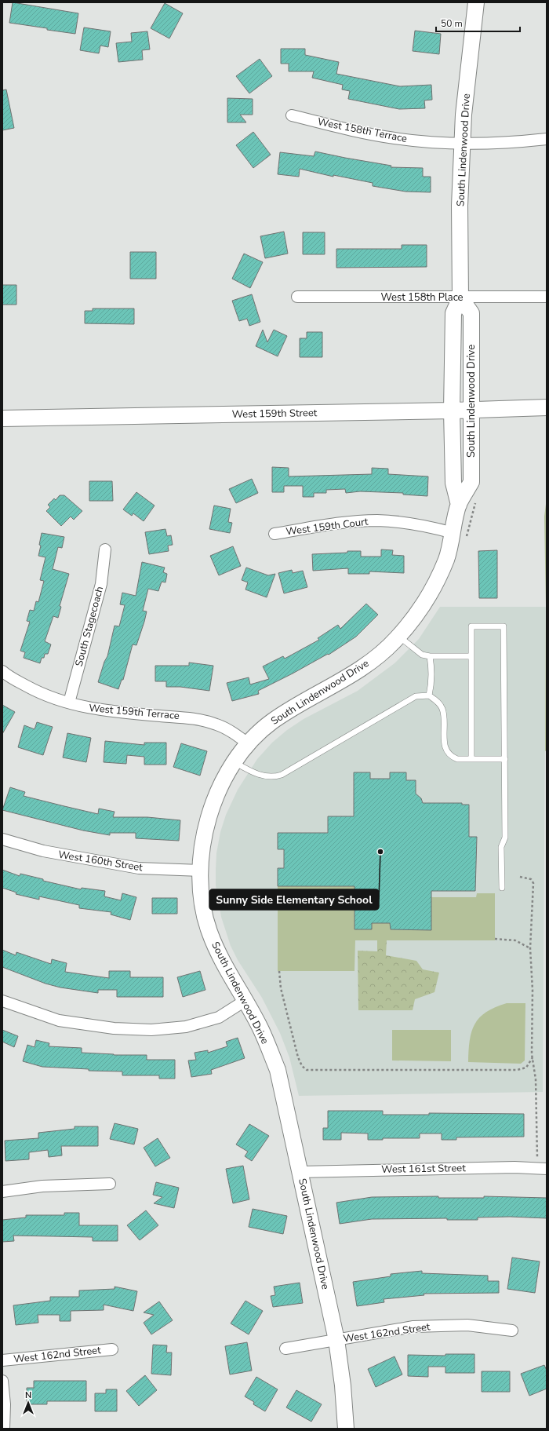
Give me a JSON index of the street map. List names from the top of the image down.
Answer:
{
  "streets": {
    "street": [
      "West 158th Terrace",
      "South Lindenwood Drive",
      "West 158th Place",
      "West 159th Street",
      "West 159th Court",
      "South Stagecoach",
      "West 159th Terrace",
      "West 160th Street",
      "West 161st Street",
      "West 162nd Street"
    ]
  },
  "crossings": [
    ["West 158th Terrace", "South Lindenwood Drive"],
    ["South Lindenwood Drive", "West 158th Place"],
    ["South Lindenwood Drive", "West 159th Street"],
    ["South Lindenwood Drive", "West 159th Court"],
    ["South Lindenwood Drive", "West 159th Terrace"],
    ["South Lindenwood Drive", "West 160th Street"],
    ["South Lindenwood Drive", "West 161st Street"],
    ["South Lindenwood Drive", "West 162nd Street"],
    ["South Stagecoach", "West 159th Terrace"]
  ],
  "places": ["Sunny Side Elementary School"],
  "scale_bar": "50 m",
  "north": "top"
}
